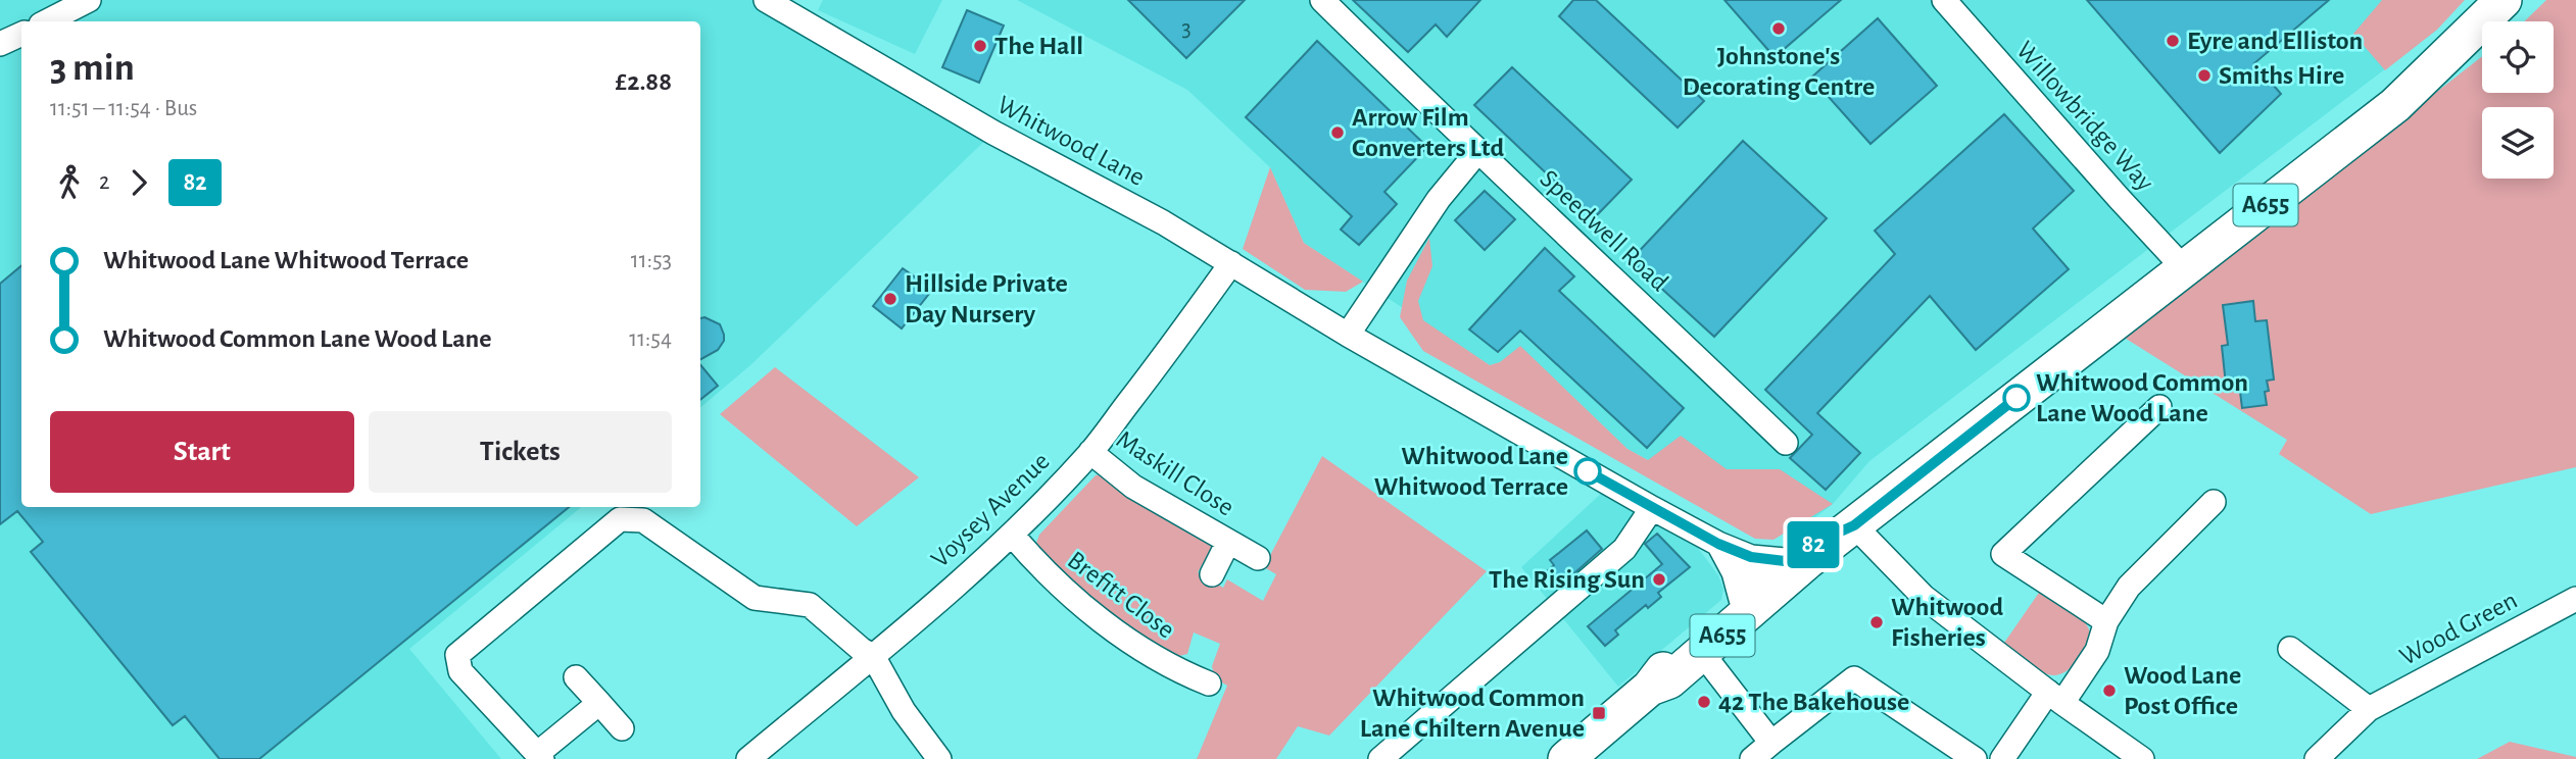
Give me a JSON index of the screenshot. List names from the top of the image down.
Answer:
{
  "streets": {
    "main road": ["A655"],
    "street": [
      "Willowbridge Way",
      "Whitwood Lane",
      "Speedwell Road",
      "Maskill Close",
      "Voysey Avenue",
      "Brefitt Close",
      "Wood Green"
    ]
  },
  "crossings": [
    ["Willowbridge Way", "A655"],
    ["Whitwood Lane", "A655"],
    ["Whitwood Lane", "Voysey Avenue"],
    ["Maskill Close", "Voysey Avenue"],
    ["Voysey Avenue", "Brefitt Close"]
  ],
  "places": {
    "other": [
      "Johnstone's Decorating Centre",
      "Eyre and Elliston",
      "The Hall",
      "Smiths Hire",
      "Arrow Film Converters Ltd",
      "Hillside Private Day Nursery",
      "Whitwood Common Lane Wood Lane",
      "Whitwood Lane Whitwood Terrace",
      "The Rising Sun",
      "Whitwood Fisheries",
      "Wood Lane Post Office",
      "42 The Bakehouse"
    ],
    "transit": ["Whitwood Common Lane Chiltern Avenue"]
  },
  "lines": ["bus line 82"],
  "house_numbers": ["3"],
  "page": {
    "on_map": "82",
    "heading": ["3 min", "11:51 – 11:54 · Bus", "£2.88"],
    "legs": ["2", "82"],
    "list": [
      {
        "name": "Whitwood Lane Whitwood Terrace",
        "value": "11:53"
      },
      {
        "name": "Whitwood Common Lane Wood Lane",
        "value": "11:54"
      }
    ],
    "buttons": ["Start", "Tickets"]
  }
}
